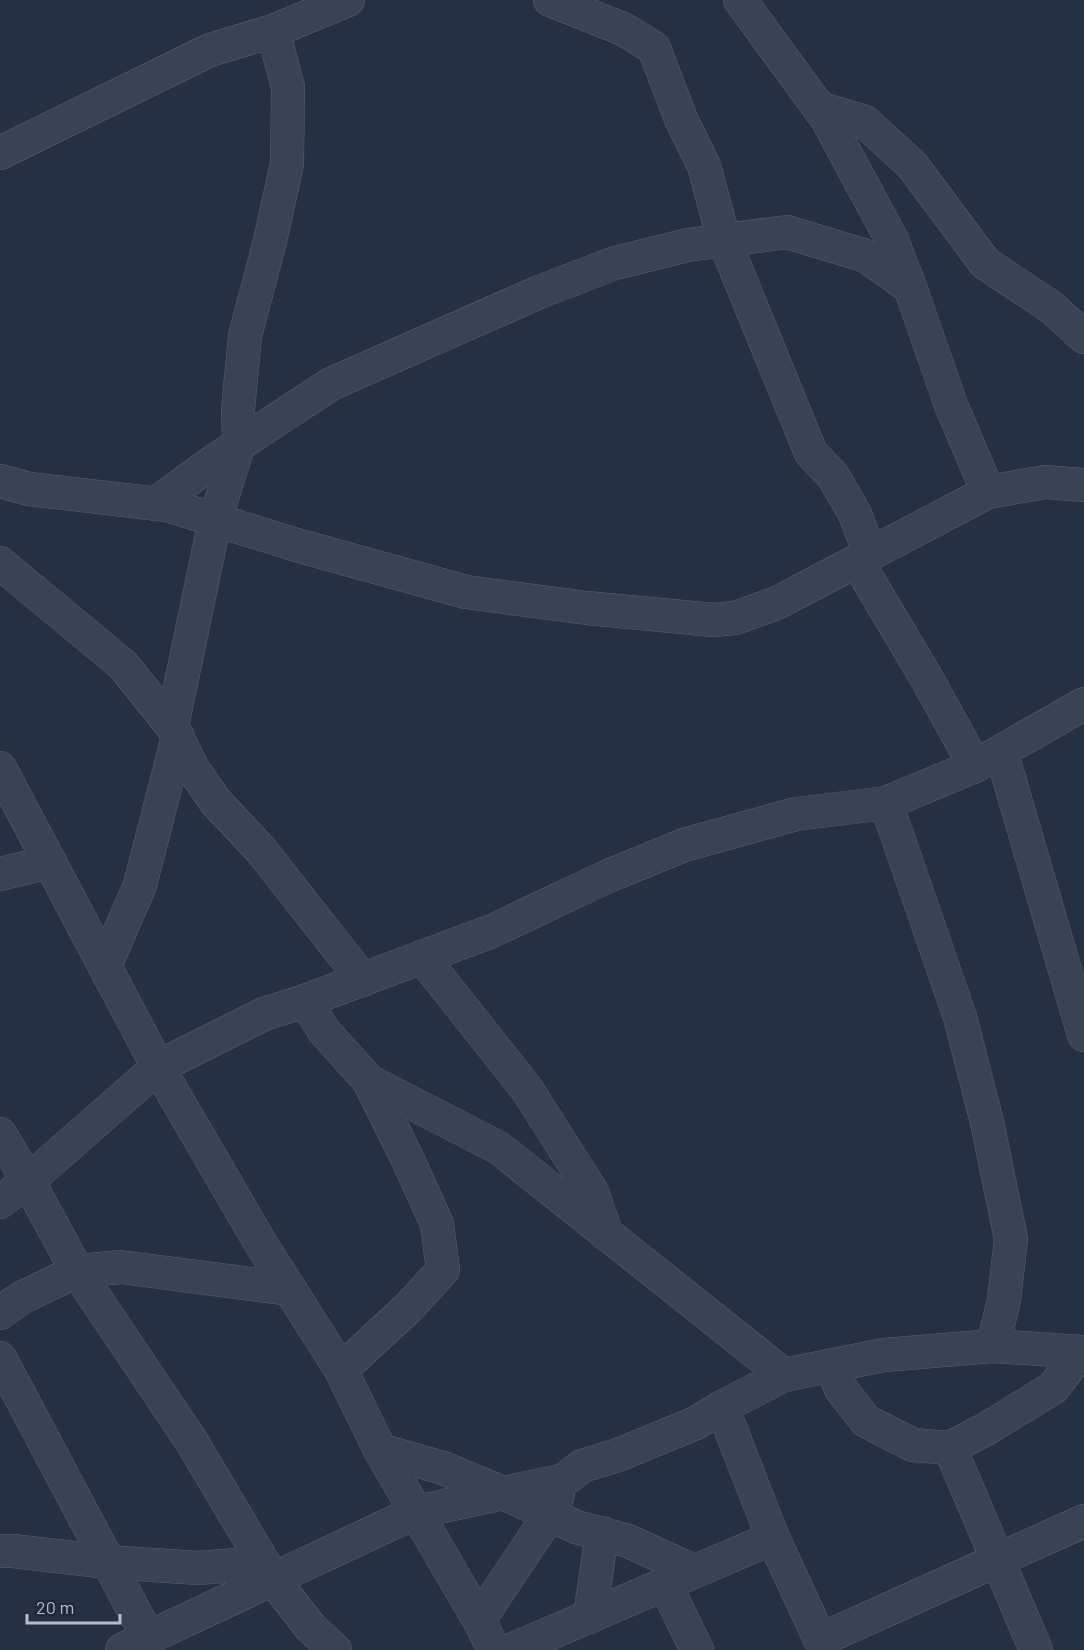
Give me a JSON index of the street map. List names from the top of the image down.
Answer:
{
  "scale_bar": "20 m"
}
